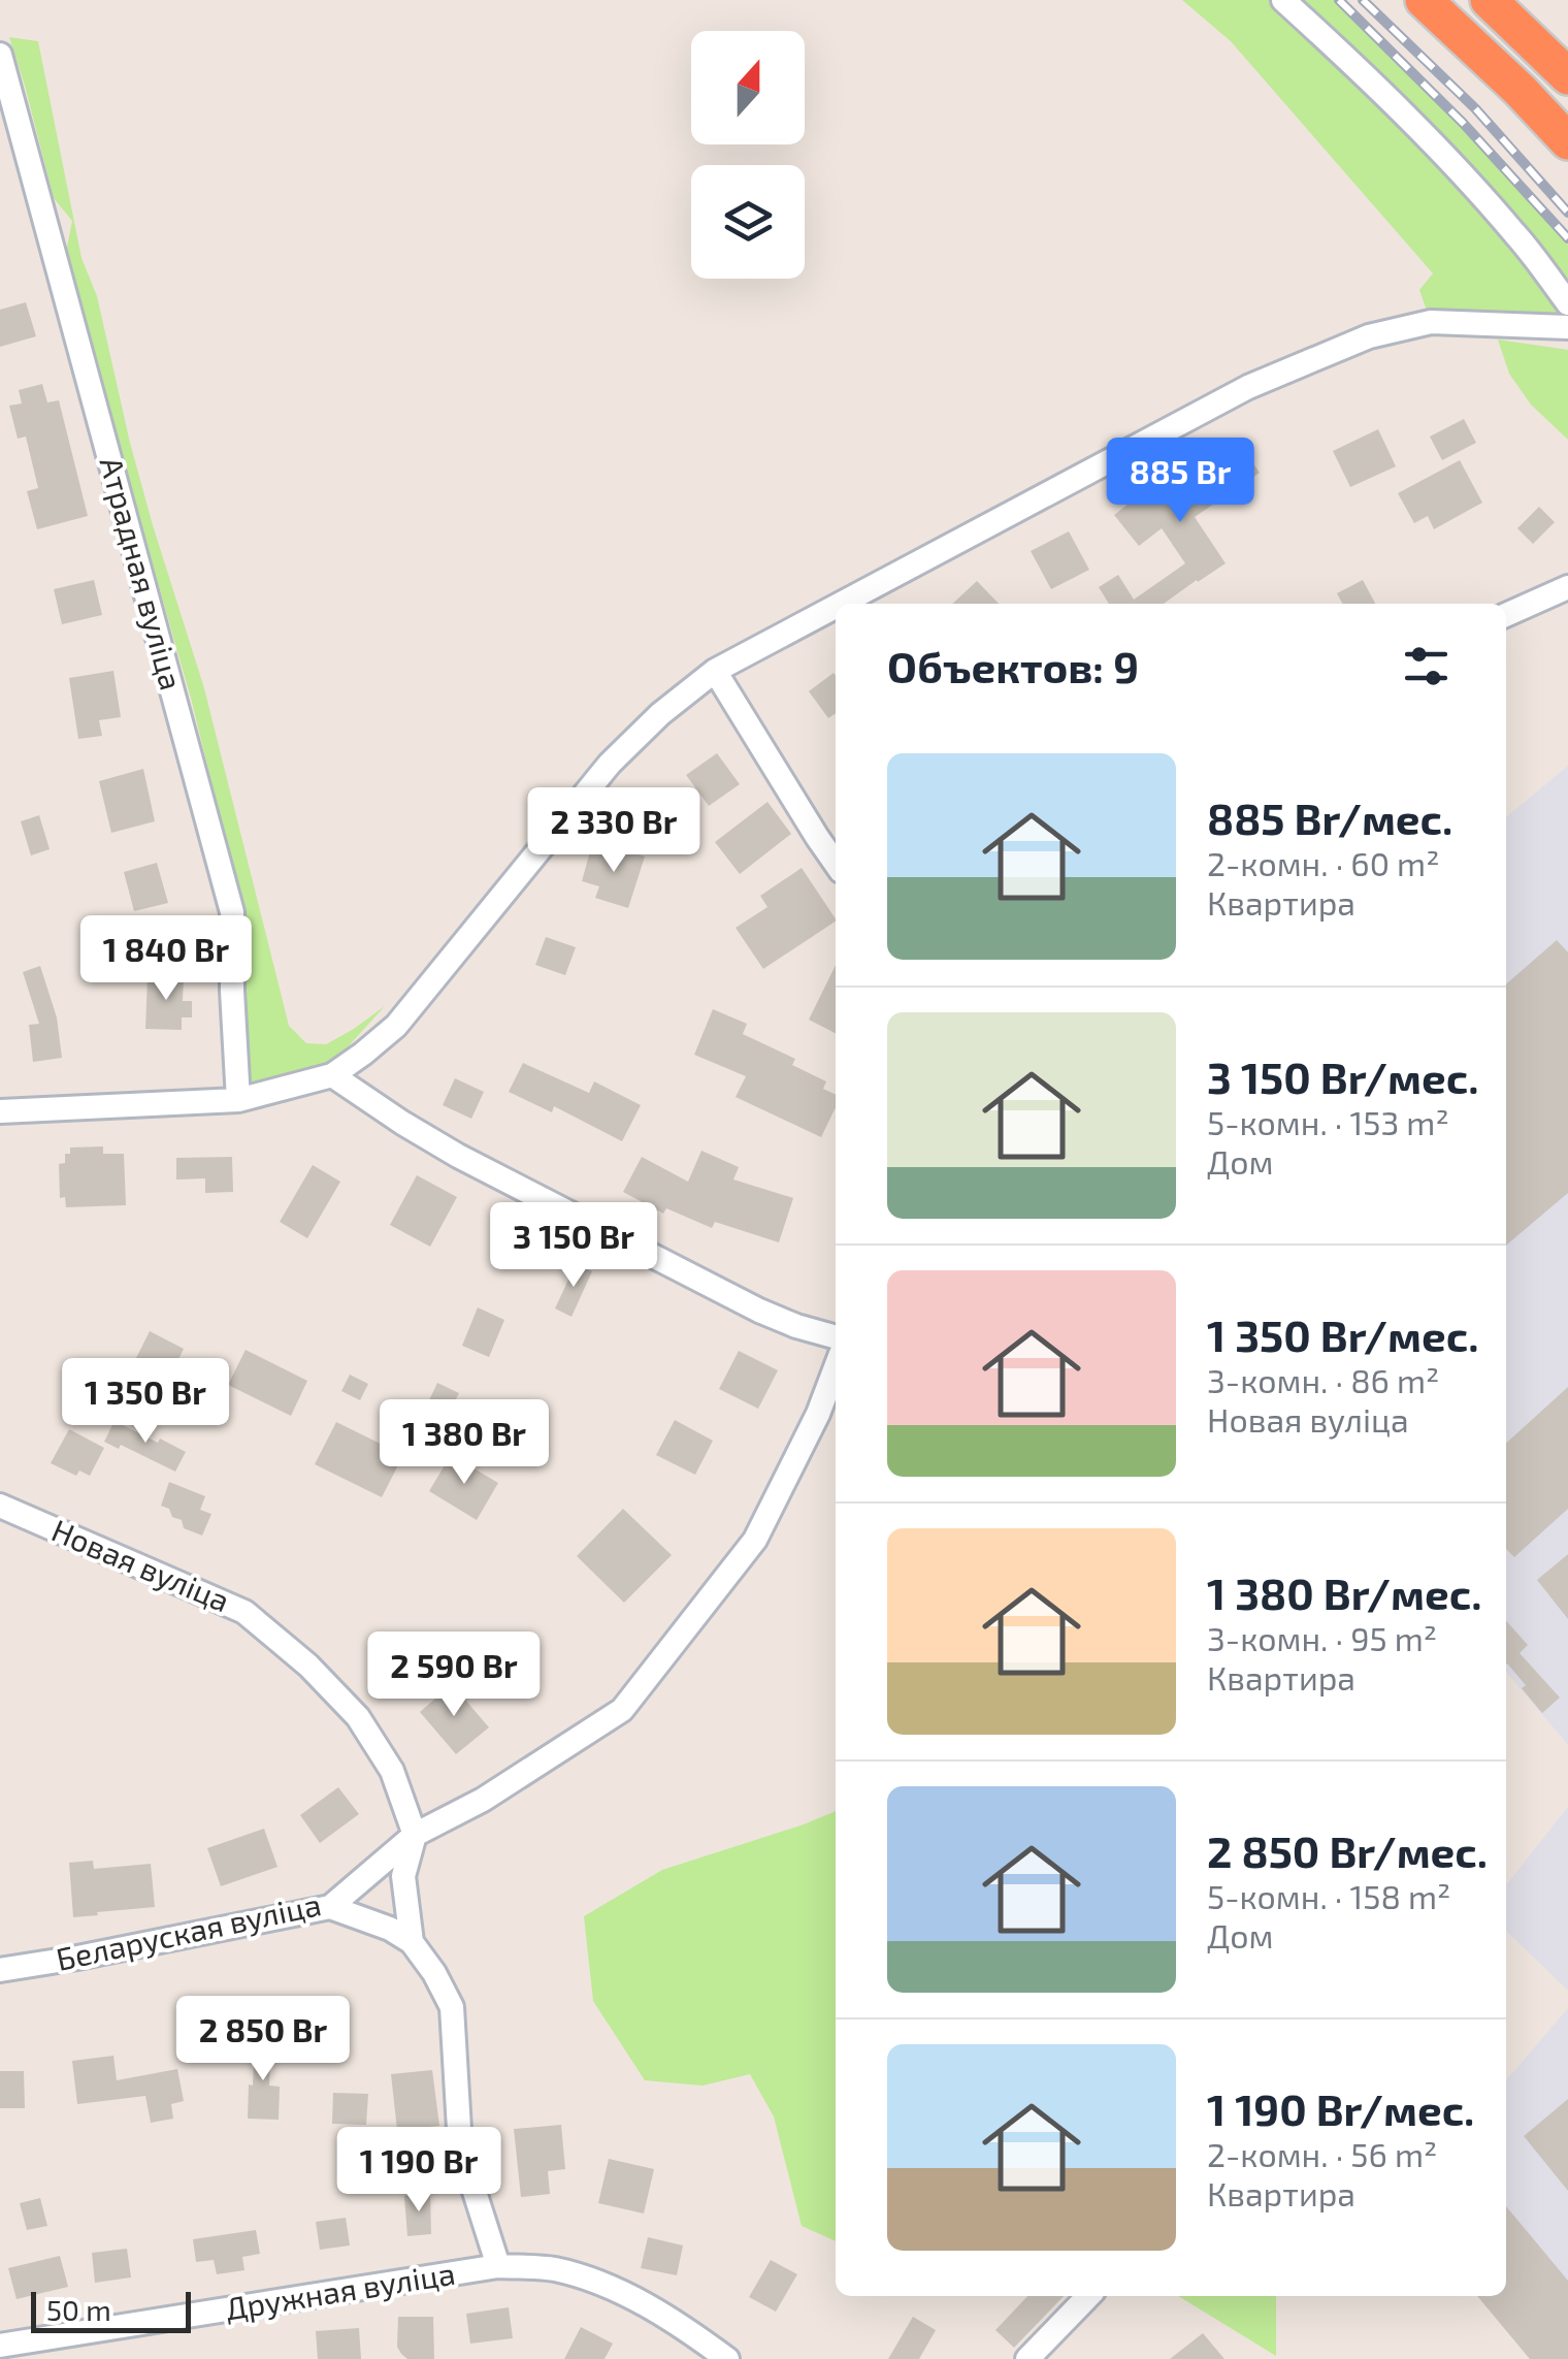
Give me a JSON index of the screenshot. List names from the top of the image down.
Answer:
{
  "streets": {
    "street": [
      "Атрадная вуліца",
      "Новая вуліца",
      "Беларуская вуліца",
      "Дружная вуліца"
    ]
  },
  "crossings": [
    ["Новая вуліца", "Беларуская вуліца"]
  ],
  "scale_bar": "50 m",
  "north": "top",
  "page": {
    "price": [
      "885 Br",
      "2 330 Br",
      "1 840 Br",
      "3 150 Br",
      "1 350 Br",
      "1 380 Br",
      "2 590 Br",
      "2 850 Br",
      "1 190 Br"
    ],
    "heading": "Объектов: 9",
    "list": [
      {
        "name": "885 Br/мес.",
        "note": "2-комн. · 60 m² · Квартира"
      },
      {
        "name": "3 150 Br/мес.",
        "note": "5-комн. · 153 m² · Дом"
      },
      {
        "name": "1 350 Br/мес.",
        "note": "3-комн. · 86 m² · Новая вуліца"
      },
      {
        "name": "1 380 Br/мес.",
        "note": "3-комн. · 95 m² · Квартира"
      },
      {
        "name": "2 850 Br/мес.",
        "note": "5-комн. · 158 m² · Дом"
      },
      {
        "name": "1 190 Br/мес.",
        "note": "2-комн. · 56 m² · Квартира"
      }
    ],
    "scale": "50 m"
  }
}
